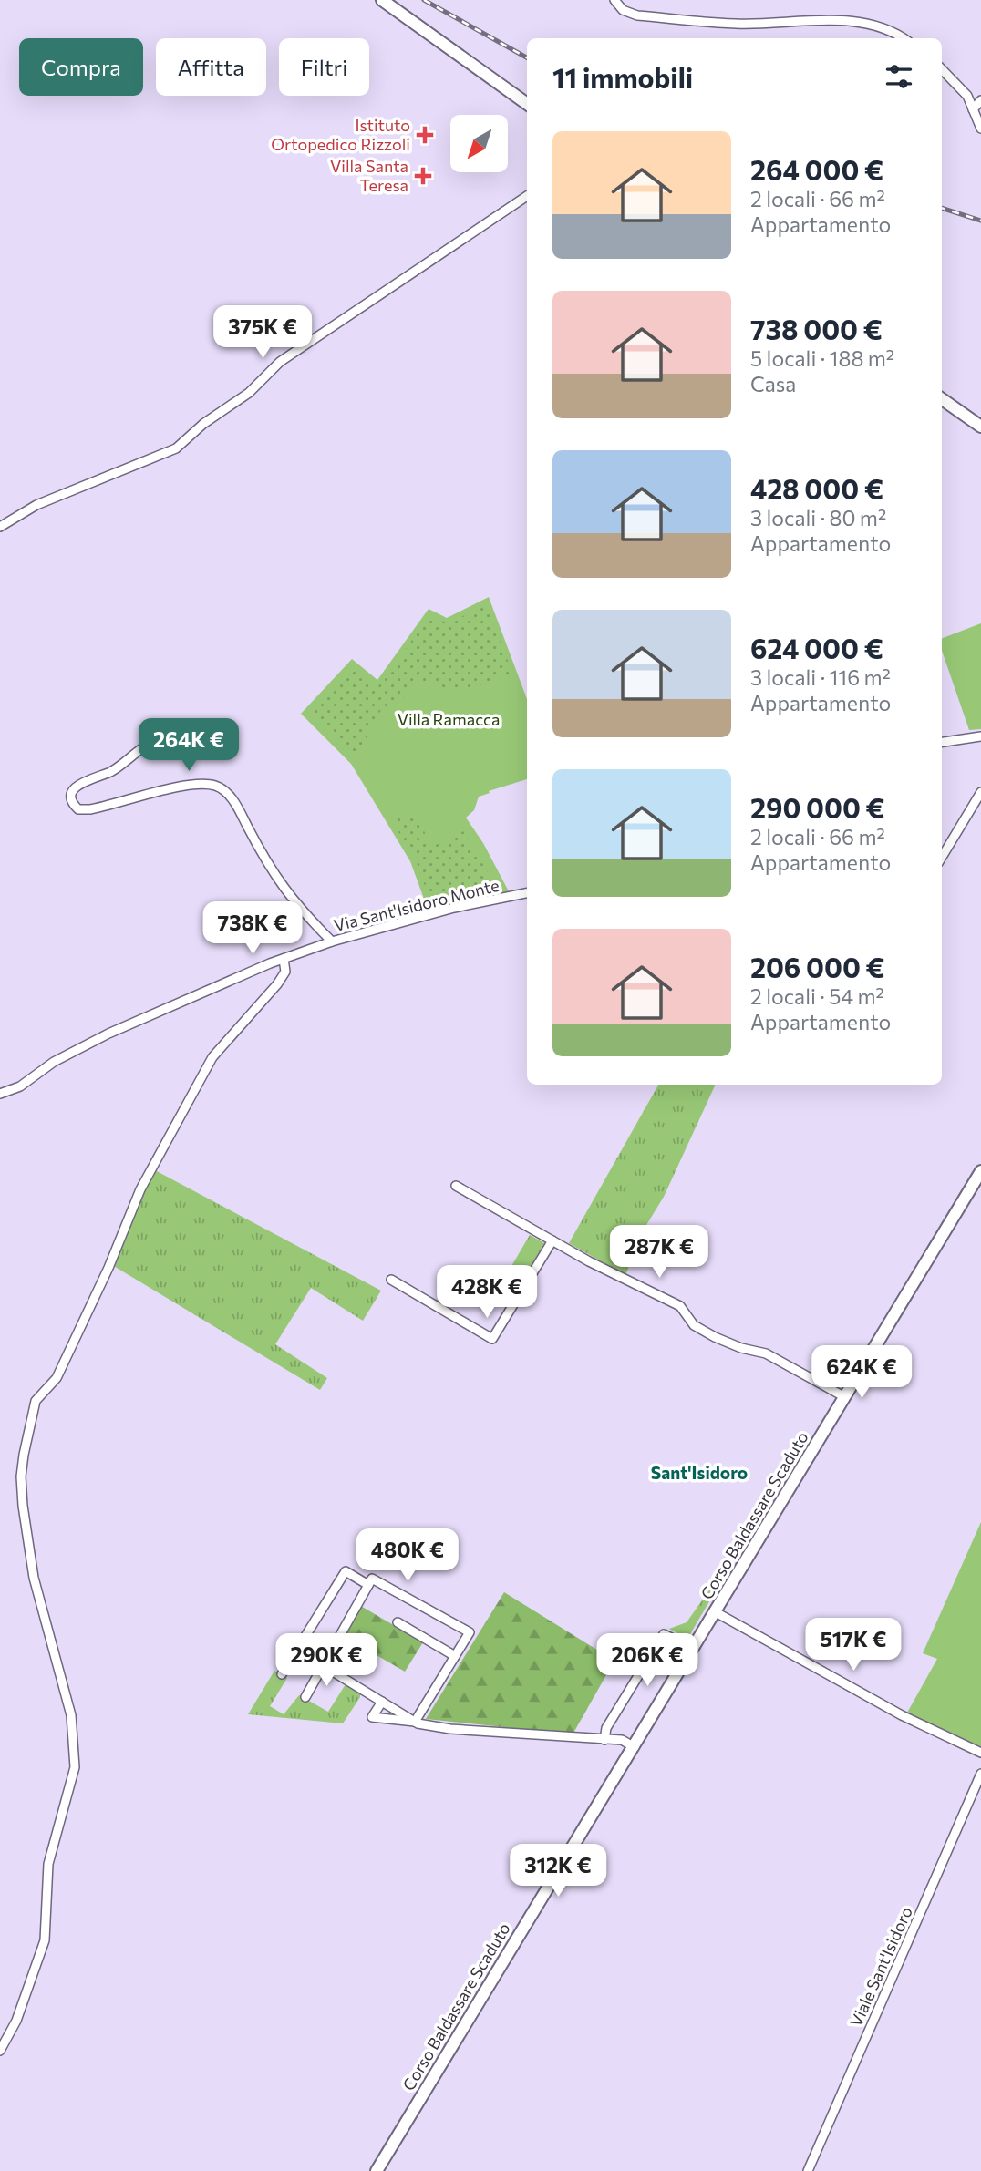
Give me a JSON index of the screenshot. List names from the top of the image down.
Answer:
{
  "streets": {
    "street": ["Via Sant'Isidoro Monte", "Corso Baldassare Scaduto", "Viale Sant'Isidoro"]
  },
  "districts": ["Sant'Isidoro"],
  "parks": ["Villa Ramacca"],
  "places": {
    "health": ["Istituto Ortopedico Rizzoli", "Villa Santa Teresa"]
  },
  "north": "bottom left",
  "page": {
    "chip": ["Compra", "Affitta", "Filtri"],
    "heading": "11 immobili",
    "list": [
      {
        "name": "264 000 €",
        "note": "2 locali · 66 m² · Appartamento"
      },
      {
        "name": "738 000 €",
        "note": "5 locali · 188 m² · Casa"
      },
      {
        "name": "428 000 €",
        "note": "3 locali · 80 m² · Appartamento"
      },
      {
        "name": "624 000 €",
        "note": "3 locali · 116 m² · Appartamento"
      },
      {
        "name": "290 000 €",
        "note": "2 locali · 66 m² · Appartamento"
      },
      {
        "name": "206 000 €",
        "note": "2 locali · 54 m² · Appartamento"
      }
    ],
    "price": [
      "375K €",
      "264K €",
      "738K €",
      "287K €",
      "428K €",
      "624K €",
      "480K €",
      "517K €",
      "290K €",
      "206K €",
      "312K €"
    ]
  }
}
